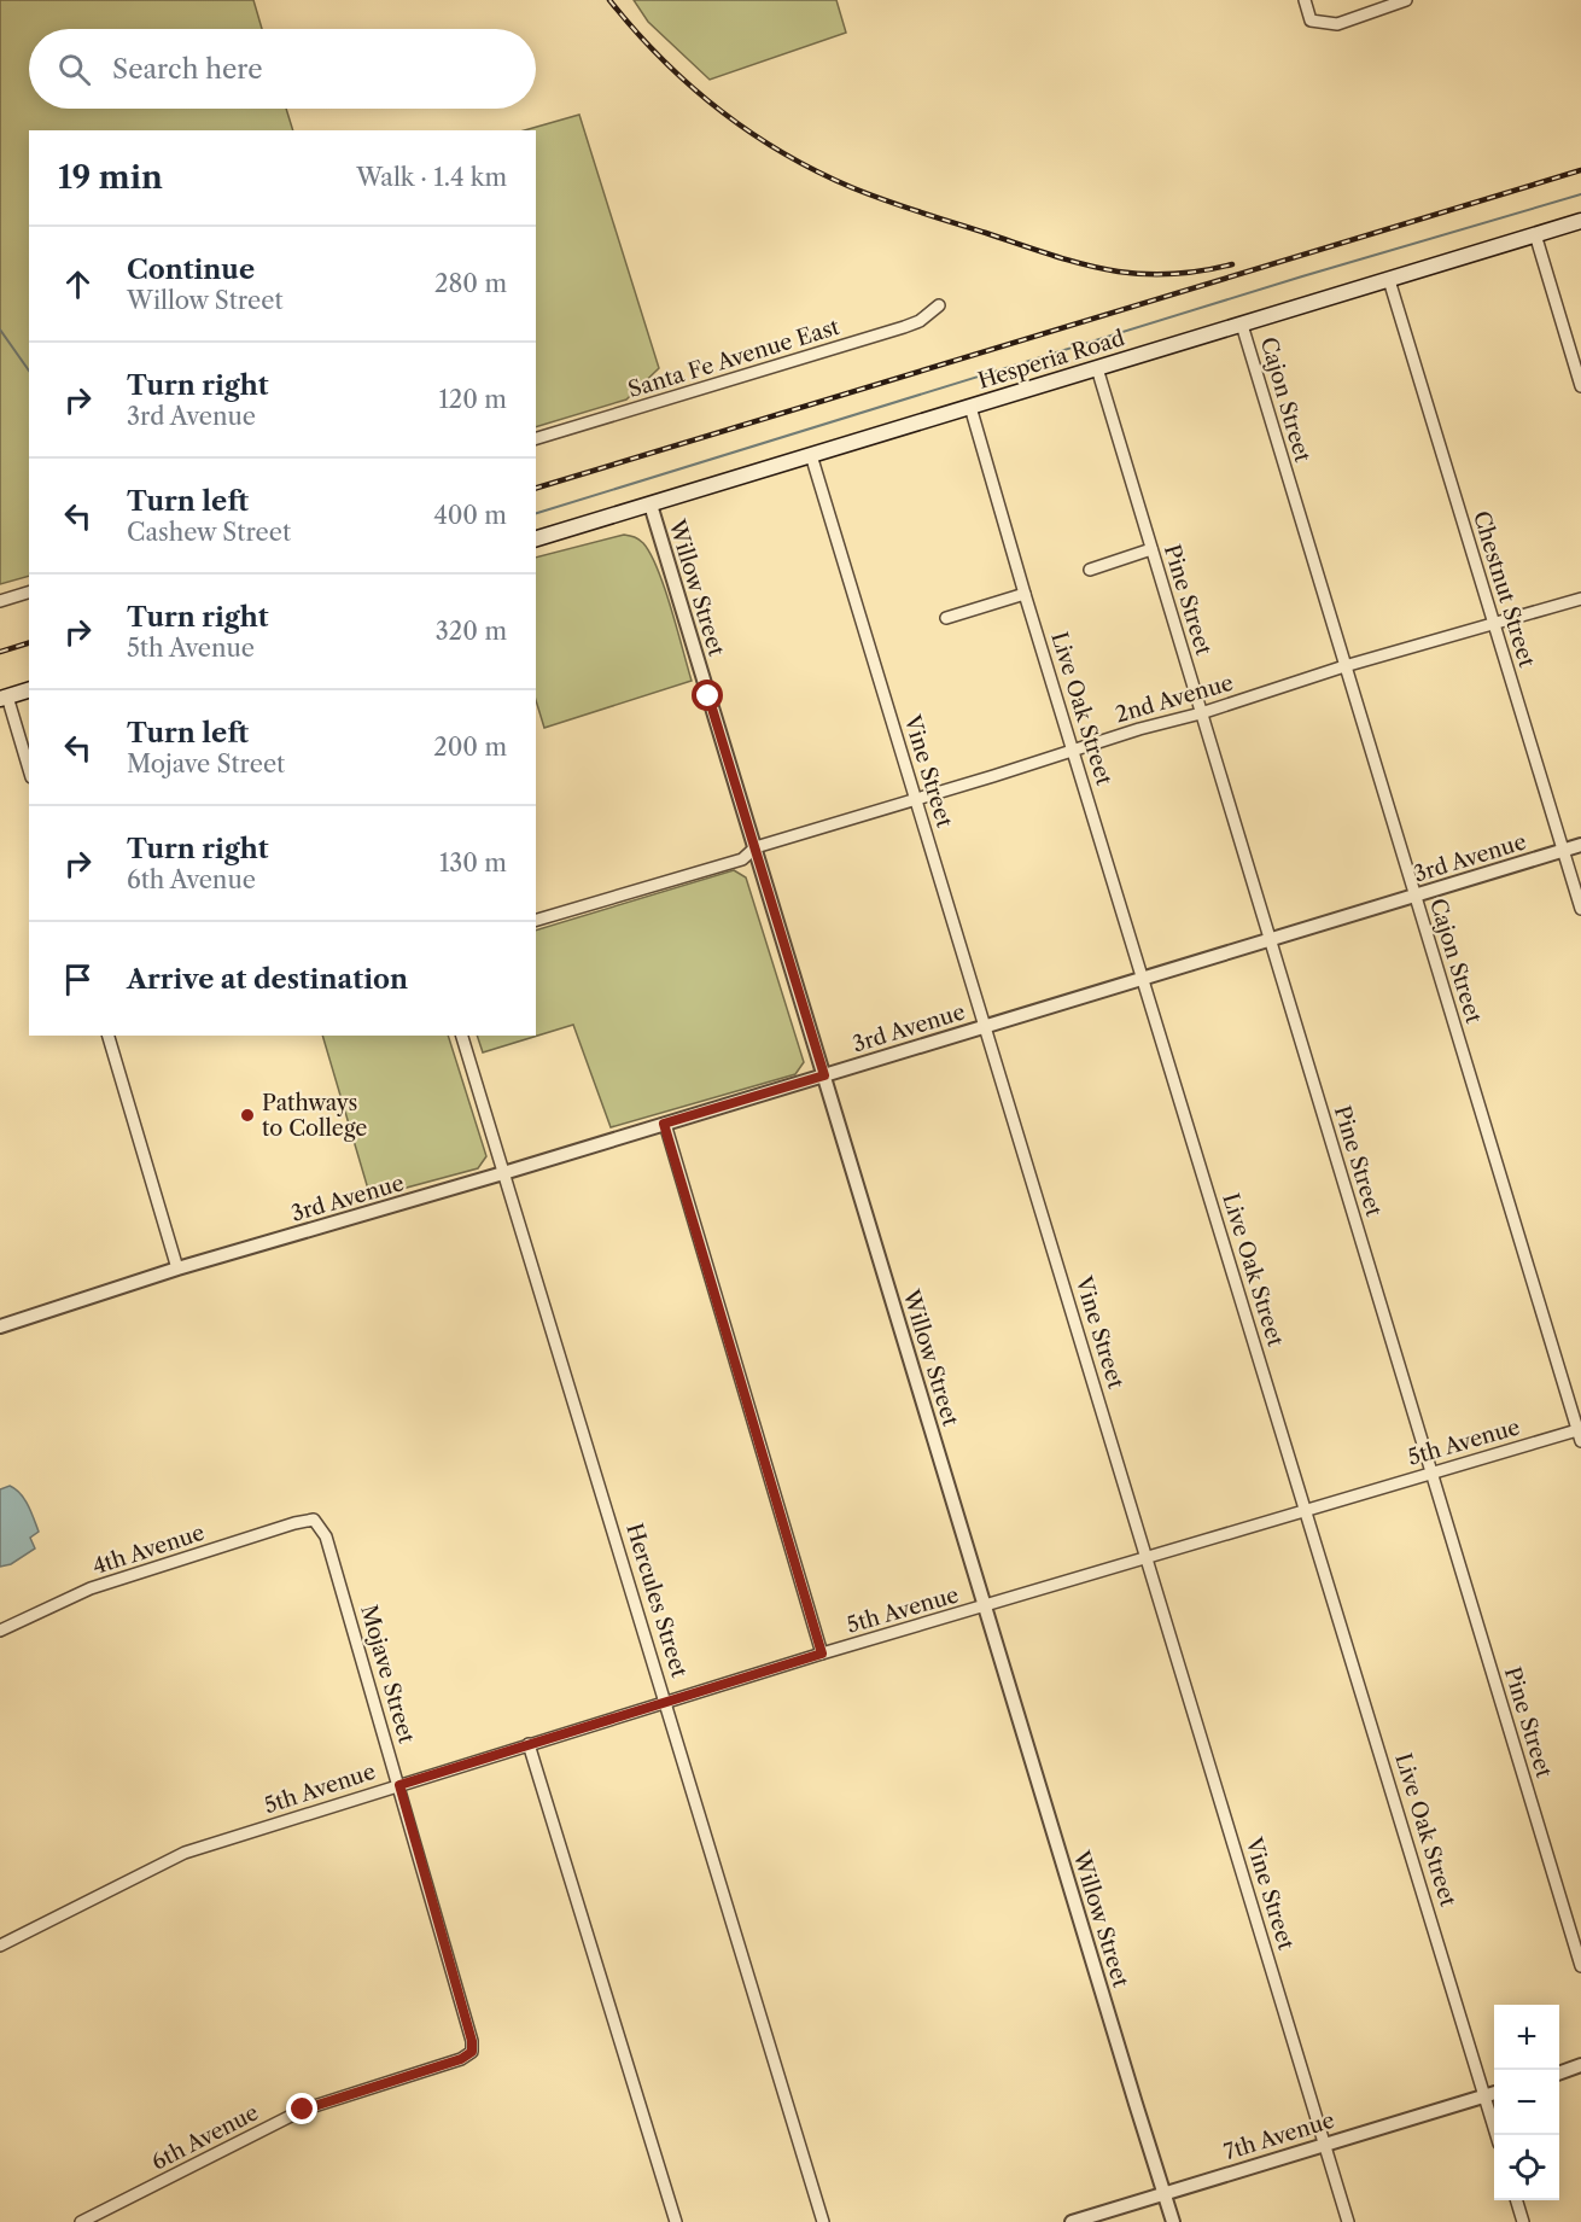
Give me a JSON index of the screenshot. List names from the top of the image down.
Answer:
{
  "streets": {
    "main road": ["Hesperia Road"],
    "street": [
      "Santa Fe Avenue East",
      "Cajon Street",
      "Willow Street",
      "Chestnut Street",
      "Pine Street",
      "2nd Avenue",
      "Live Oak Street",
      "Vine Street",
      "3rd Avenue",
      "5th Avenue",
      "4th Avenue",
      "Hercules Street",
      "Mojave Street",
      "7th Avenue",
      "6th Avenue"
    ]
  },
  "crossings": [
    ["Hesperia Road", "Cajon Street"],
    ["Hesperia Road", "Willow Street"],
    ["Hesperia Road", "Chestnut Street"],
    ["Hesperia Road", "Pine Street"],
    ["Hesperia Road", "Live Oak Street"],
    ["Hesperia Road", "Vine Street"],
    ["Cajon Street", "2nd Avenue"],
    ["Cajon Street", "3rd Avenue"],
    ["Cajon Street", "5th Avenue"],
    ["Willow Street", "2nd Avenue"],
    ["Willow Street", "3rd Avenue"],
    ["Willow Street", "5th Avenue"],
    ["Willow Street", "7th Avenue"],
    ["Chestnut Street", "2nd Avenue"],
    ["Chestnut Street", "3rd Avenue"],
    ["Pine Street", "2nd Avenue"],
    ["Pine Street", "3rd Avenue"],
    ["Pine Street", "5th Avenue"],
    ["2nd Avenue", "Live Oak Street"],
    ["2nd Avenue", "Vine Street"],
    ["Live Oak Street", "3rd Avenue"],
    ["Live Oak Street", "5th Avenue"],
    ["Live Oak Street", "7th Avenue"],
    ["Vine Street", "3rd Avenue"],
    ["Vine Street", "5th Avenue"],
    ["Vine Street", "7th Avenue"],
    ["3rd Avenue", "Hercules Street"],
    ["5th Avenue", "Hercules Street"],
    ["5th Avenue", "Mojave Street"],
    ["4th Avenue", "Mojave Street"],
    ["Mojave Street", "6th Avenue"]
  ],
  "places": ["Pathways to College"],
  "page": {
    "search": "Search here",
    "heading": ["19 min", "Walk · 1.4 km"],
    "list": [
      ["Continue", "Willow Street", "280 m"],
      ["Turn right", "3rd Avenue", "120 m"],
      ["Turn left", "Cashew Street", "400 m"],
      ["Turn right", "5th Avenue", "320 m"],
      ["Turn left", "Mojave Street", "200 m"],
      ["Turn right", "6th Avenue", "130 m"],
      "Arrive at destination"
    ],
    "map_buttons": ["+", "−"]
  }
}
